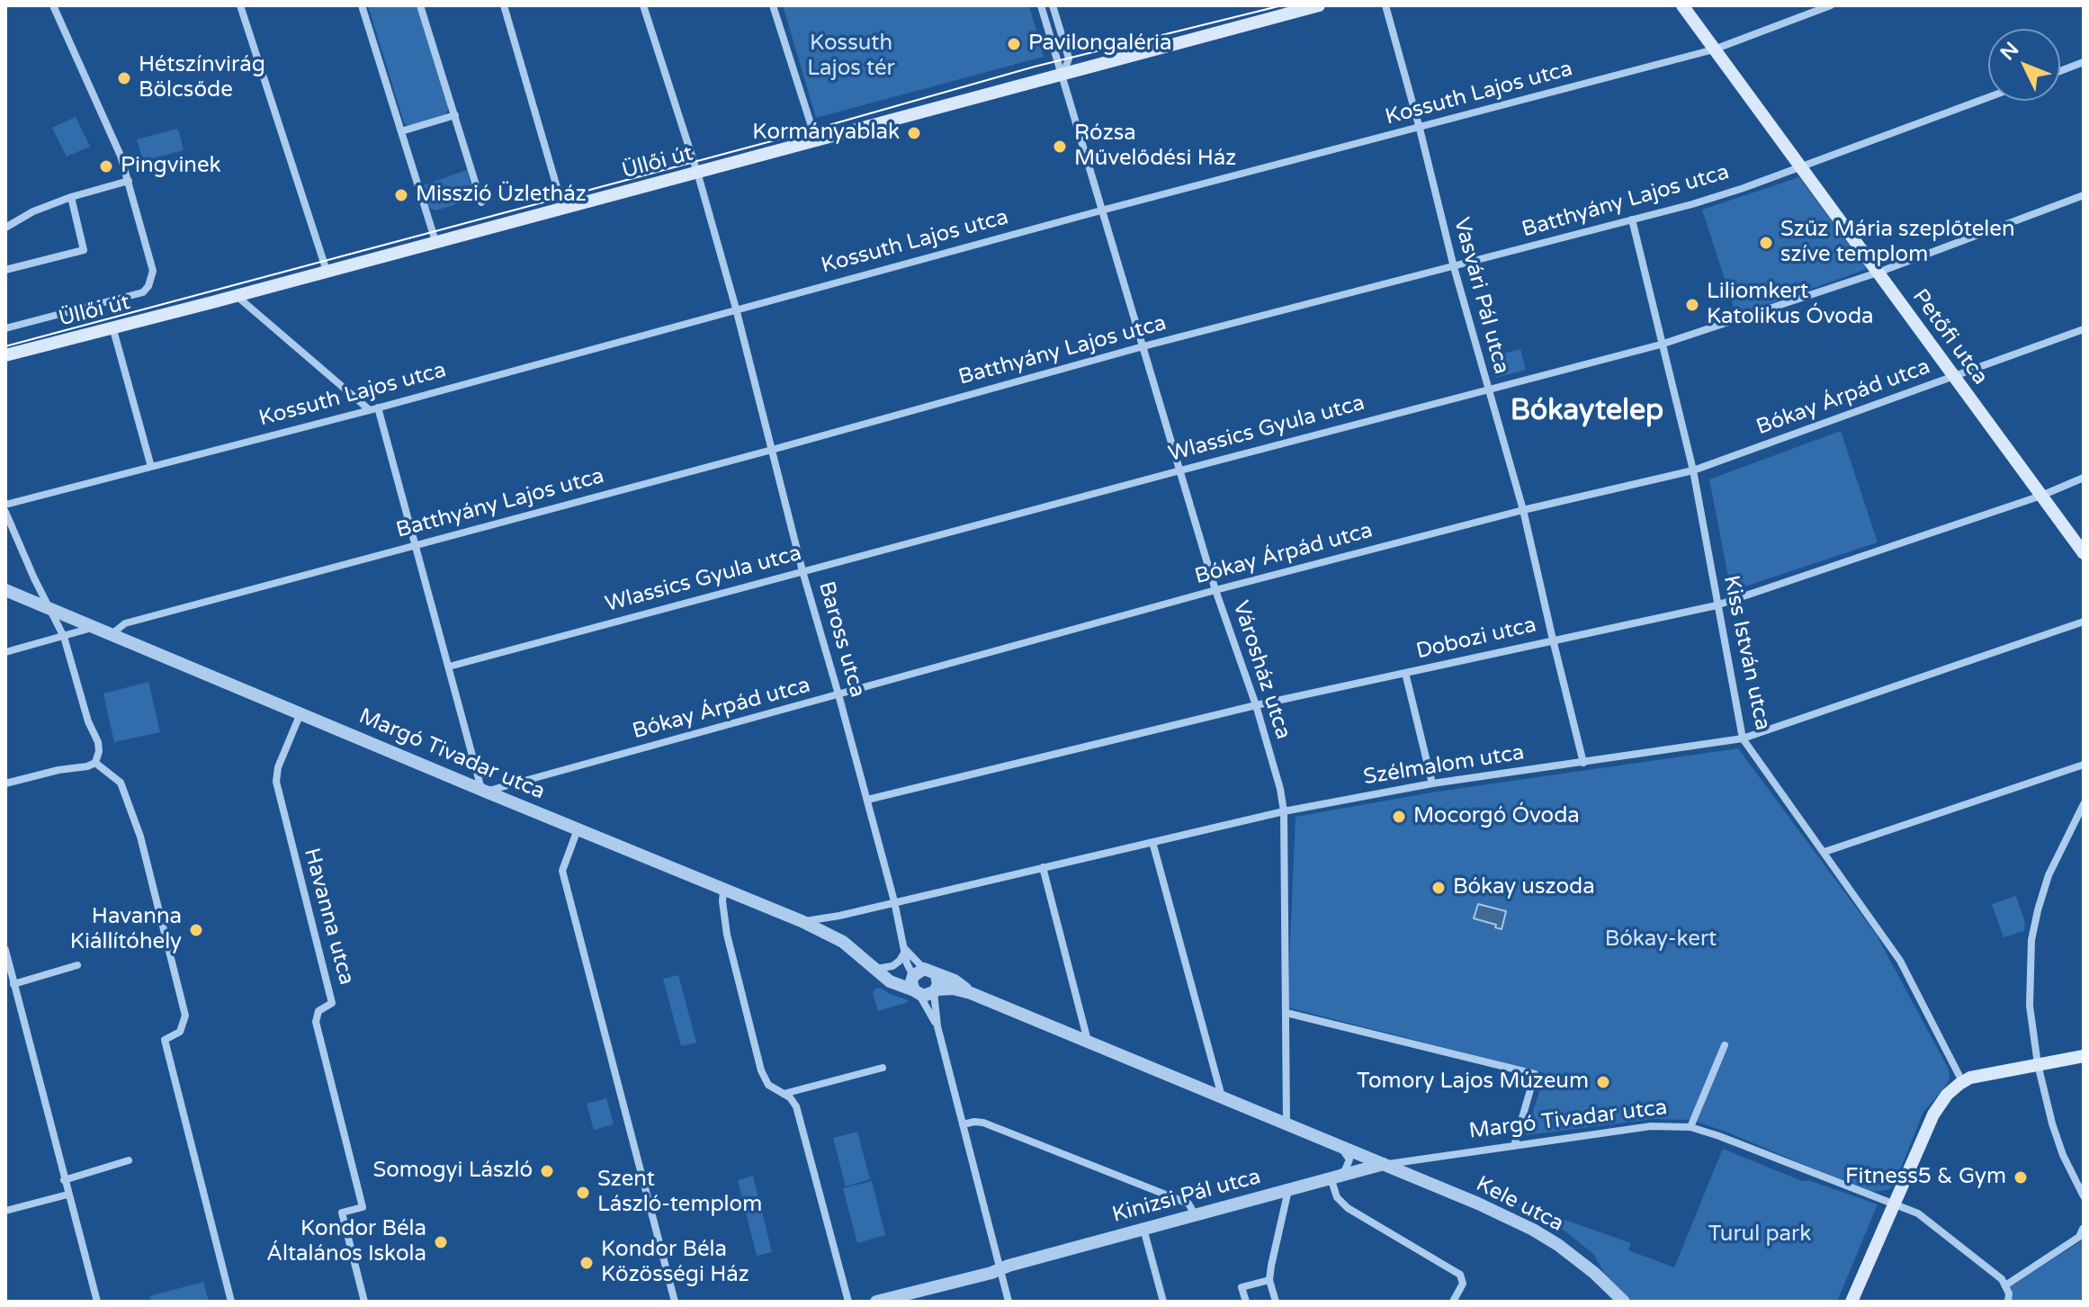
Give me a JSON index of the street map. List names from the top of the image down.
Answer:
{
  "streets": {
    "main road": ["Üllői út", "Petőfi utca"],
    "street": [
      "Kossuth Lajos utca",
      "Batthyány Lajos utca",
      "Vasvári Pál utca",
      "Bókay Árpád utca",
      "Wlassics Gyula utca",
      "Dobozi utca",
      "Baross utca",
      "Kiss István utca",
      "Városház utca",
      "Margó Tivadar utca",
      "Szélmalom utca",
      "Havanna utca",
      "Kinizsi Pál utca",
      "Kele utca"
    ]
  },
  "crossings": [
    ["Kossuth Lajos utca", "Vasvári Pál utca"],
    ["Kossuth Lajos utca", "Petőfi utca"],
    ["Kossuth Lajos utca", "Baross utca"],
    ["Kossuth Lajos utca", "Városház utca"],
    ["Üllői út", "Baross utca"],
    ["Üllői út", "Városház utca"],
    ["Batthyány Lajos utca", "Vasvári Pál utca"],
    ["Batthyány Lajos utca", "Petőfi utca"],
    ["Batthyány Lajos utca", "Baross utca"],
    ["Batthyány Lajos utca", "Kiss István utca"],
    ["Batthyány Lajos utca", "Városház utca"],
    ["Batthyány Lajos utca", "Margó Tivadar utca"],
    ["Vasvári Pál utca", "Bókay Árpád utca"],
    ["Vasvári Pál utca", "Wlassics Gyula utca"],
    ["Vasvári Pál utca", "Dobozi utca"],
    ["Vasvári Pál utca", "Szélmalom utca"],
    ["Petőfi utca", "Bókay Árpád utca"],
    ["Petőfi utca", "Wlassics Gyula utca"],
    ["Petőfi utca", "Dobozi utca"],
    ["Bókay Árpád utca", "Baross utca"],
    ["Bókay Árpád utca", "Kiss István utca"],
    ["Bókay Árpád utca", "Városház utca"],
    ["Bókay Árpád utca", "Margó Tivadar utca"],
    ["Wlassics Gyula utca", "Baross utca"],
    ["Wlassics Gyula utca", "Kiss István utca"],
    ["Wlassics Gyula utca", "Városház utca"],
    ["Dobozi utca", "Baross utca"],
    ["Dobozi utca", "Kiss István utca"],
    ["Dobozi utca", "Városház utca"],
    ["Baross utca", "Margó Tivadar utca"],
    ["Baross utca", "Szélmalom utca"],
    ["Baross utca", "Kinizsi Pál utca"],
    ["Kiss István utca", "Szélmalom utca"],
    ["Városház utca", "Margó Tivadar utca"],
    ["Városház utca", "Szélmalom utca"],
    ["Margó Tivadar utca", "Szélmalom utca"],
    ["Margó Tivadar utca", "Havanna utca"],
    ["Margó Tivadar utca", "Kinizsi Pál utca"],
    ["Margó Tivadar utca", "Kele utca"],
    ["Kinizsi Pál utca", "Kele utca"]
  ],
  "districts": ["Bókaytelep"],
  "parks": ["Kossuth Lajos tér", "Bókay-kert", "Turul park"],
  "places": [
    "Pavilongaléria",
    "Hétszínvirág Bölcsőde",
    "Kormányablak",
    "Rózsa Művelődési Ház",
    "Pingvinek",
    "Misszió Üzletház",
    "Szűz Mária szeplőtelen szíve templom",
    "Liliomkert Katolikus Óvoda",
    "Mocorgó Óvoda",
    "Bókay uszoda",
    "Havanna Kiállítóhely",
    "Tomory Lajos Múzeum",
    "Somogyi László",
    "Fitness5 & Gym",
    "Szent László-templom",
    "Kondor Béla Általános Iskola",
    "Kondor Béla Közösségi Ház"
  ],
  "north": "top left"
}
